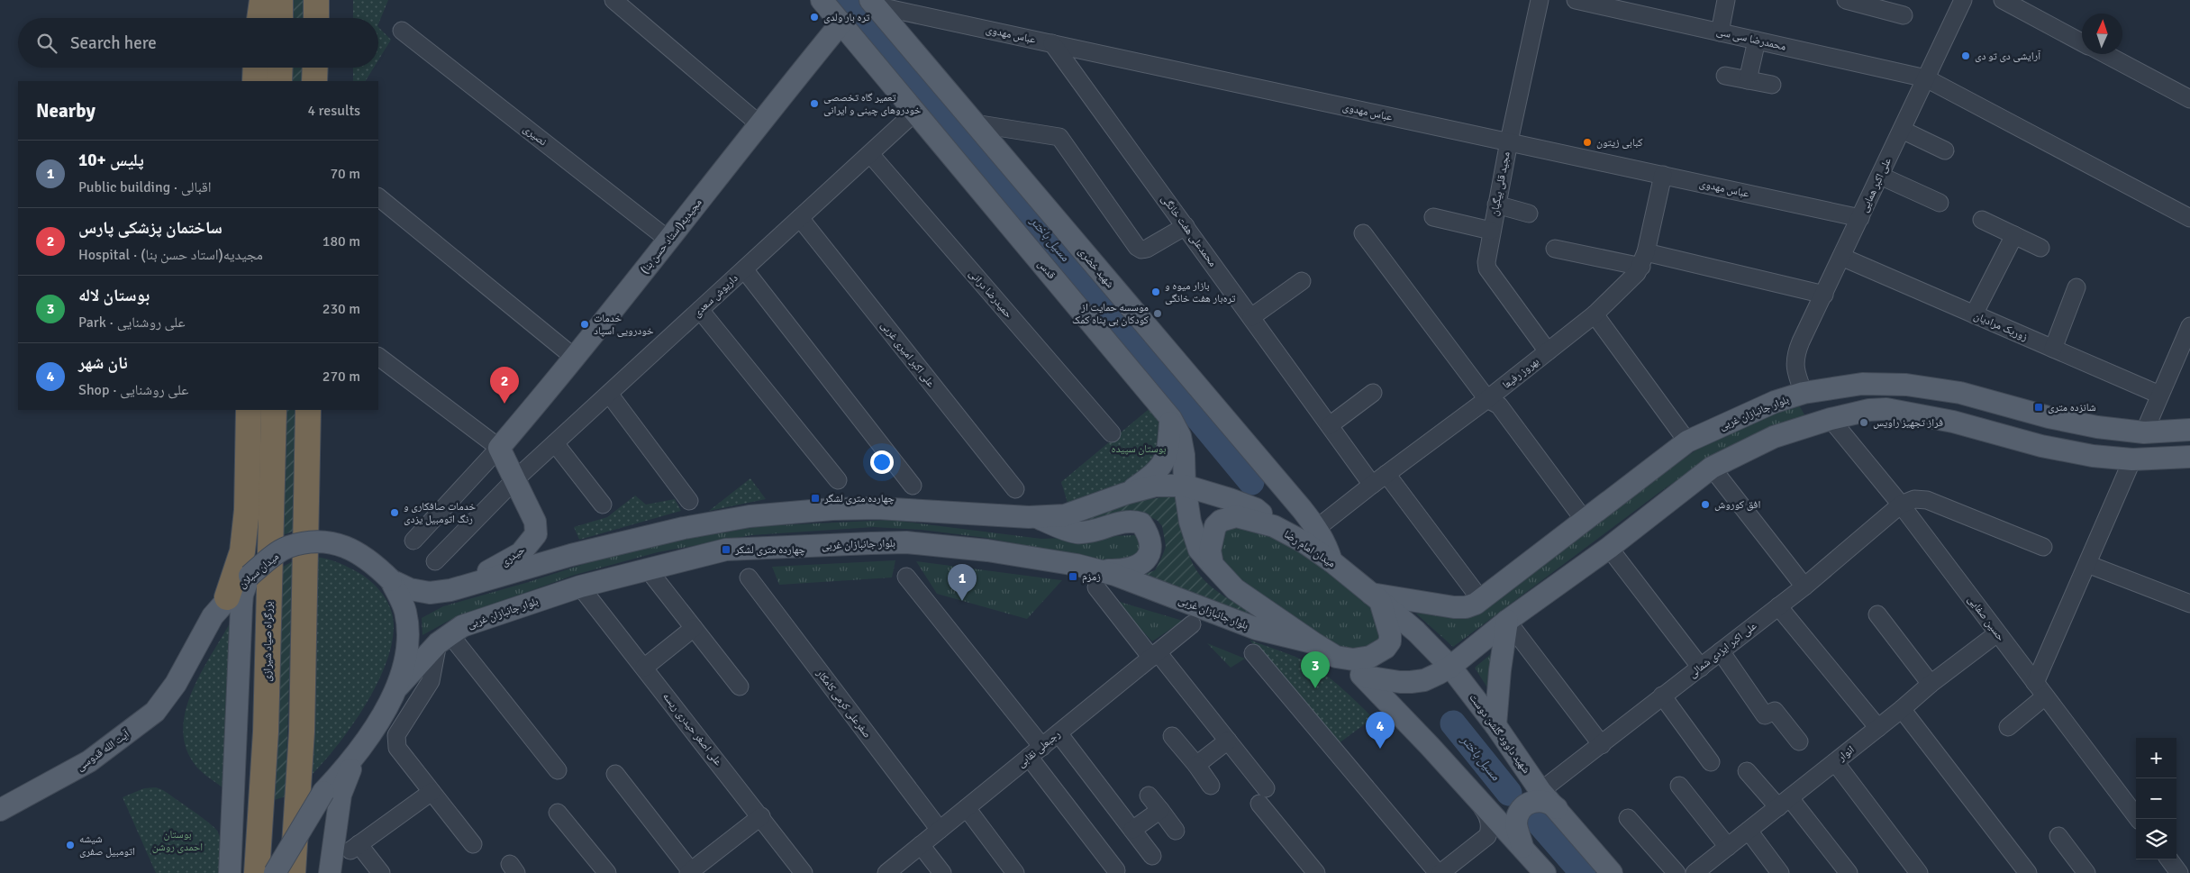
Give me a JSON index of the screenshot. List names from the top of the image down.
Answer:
{
  "streets": {
    "highway": ["بزرگراه صیاد شیرازی"],
    "main road": [
      "مجیدیه(استاد حسن بنا)",
      "شهید خضری",
      "قدس",
      "بلوار جانبازان غربی",
      "میدان امام رضا",
      "حیدری",
      "میدان سبلان",
      "شهید داوود گلشن دوست",
      "آیت الله قدوسی"
    ],
    "street": [
      "عباس مهدوی",
      "محمدرضا سی سی",
      "نصیری",
      "مجید قلی بیگیان",
      "علی اکبر همایی",
      "محمدعلی هفت خانگی",
      "حمیدرضا درانی",
      "داریوش سعدی",
      "زوریک مرادیان",
      "علی اکبر امیری غربی",
      "بهروز رفیعا",
      "حسین صفایی",
      "علی اکبر ایزدی شمالی",
      "صفرعلی کرمی کامکار",
      "علی اصغر حیدری ریسه",
      "رجبعلی نقابی",
      "انوار"
    ]
  },
  "crossings": [
    ["عباس مهدوی", "مجید قلی بیگیان"],
    ["عباس مهدوی", "علی اکبر همایی"],
    ["عباس مهدوی", "محمدعلی هفت خانگی"],
    ["عباس مهدوی", "شهید خضری"],
    ["محمدرضا سی سی", "علی اکبر همایی"],
    ["نصیری", "مجیدیه(استاد حسن بنا)"],
    ["مجید قلی بیگیان", "بهروز رفیعا"],
    ["علی اکبر همایی", "زوریک مرادیان"],
    ["علی اکبر همایی", "بلوار جانبازان غربی"],
    ["محمدعلی هفت خانگی", "بهروز رفیعا"],
    ["مجیدیه(استاد حسن بنا)", "قدس"],
    ["شهید خضری", "بهروز رفیعا"],
    ["شهید خضری", "میدان امام رضا"],
    ["قدس", "داریوش سعدی"],
    ["قدس", "میدان امام رضا"],
    ["حمیدرضا درانی", "داریوش سعدی"],
    ["داریوش سعدی", "علی اکبر امیری غربی"],
    ["داریوش سعدی", "حیدری"],
    ["بلوار جانبازان غربی", "میدان امام رضا"],
    ["بلوار جانبازان غربی", "میدان سبلان"],
    ["بلوار جانبازان غربی", "علی اصغر حیدری ریسه"],
    ["بلوار جانبازان غربی", "شهید داوود گلشن دوست"],
    ["میدان امام رضا", "شهید داوود گلشن دوست"],
    ["میدان سبلان", "آیت الله قدوسی"],
    ["حسین صفایی", "علی اکبر ایزدی شمالی"],
    ["حسین صفایی", "انوار"],
    ["علی اکبر ایزدی شمالی", "شهید داوود گلشن دوست"],
    ["صفرعلی کرمی کامکار", "رجبعلی نقابی"]
  ],
  "water": ["مسیل باختر"],
  "parks": ["بوستان سپیده", "بوستان احمدی روشن"],
  "places": {
    "other": [
      "تره بار ولدی",
      "آرایشی دی تو دی",
      "تعمیر گاه تخصصی خودروهای چینی و ایرانی",
      "کبابی زیتون",
      "بازار میوه و تره‌بار هفت خانگی",
      "موسسه حمایت از کودکان بی پناه کمک",
      "خدمات خودرویی اسپاد",
      "فراز تجهیز راویس",
      "افق کوروش",
      "خدمات صافکاری و رنگ اتومبیل یزدی",
      "شیشه اتومبیل صفری"
    ],
    "transit": [
      "شانزده متری",
      "چهارده متری لشگر",
      "چهارده متری لشکر",
      "زمزم"
    ]
  },
  "north": "top",
  "page": {
    "search": "Search here",
    "heading": ["Nearby", "4 results"],
    "list": [
      {
        "mark": "1",
        "name": "پلیس +10",
        "note": "Public building · اقبالی",
        "value": "70 m"
      },
      {
        "mark": "2",
        "name": "ساختمان پزشکی پارس",
        "note": "Hospital · مجیدیه(استاد حسن بنا)",
        "value": "180 m"
      },
      {
        "mark": "3",
        "name": "بوستان لاله",
        "note": "Park · علی روشنایی",
        "value": "230 m"
      },
      {
        "mark": "4",
        "name": "نان شهر",
        "note": "Shop · علی روشنایی",
        "value": "270 m"
      }
    ],
    "pins": [
      "2",
      "1",
      "3",
      "4"
    ],
    "map_buttons": ["+", "−"]
  }
}
